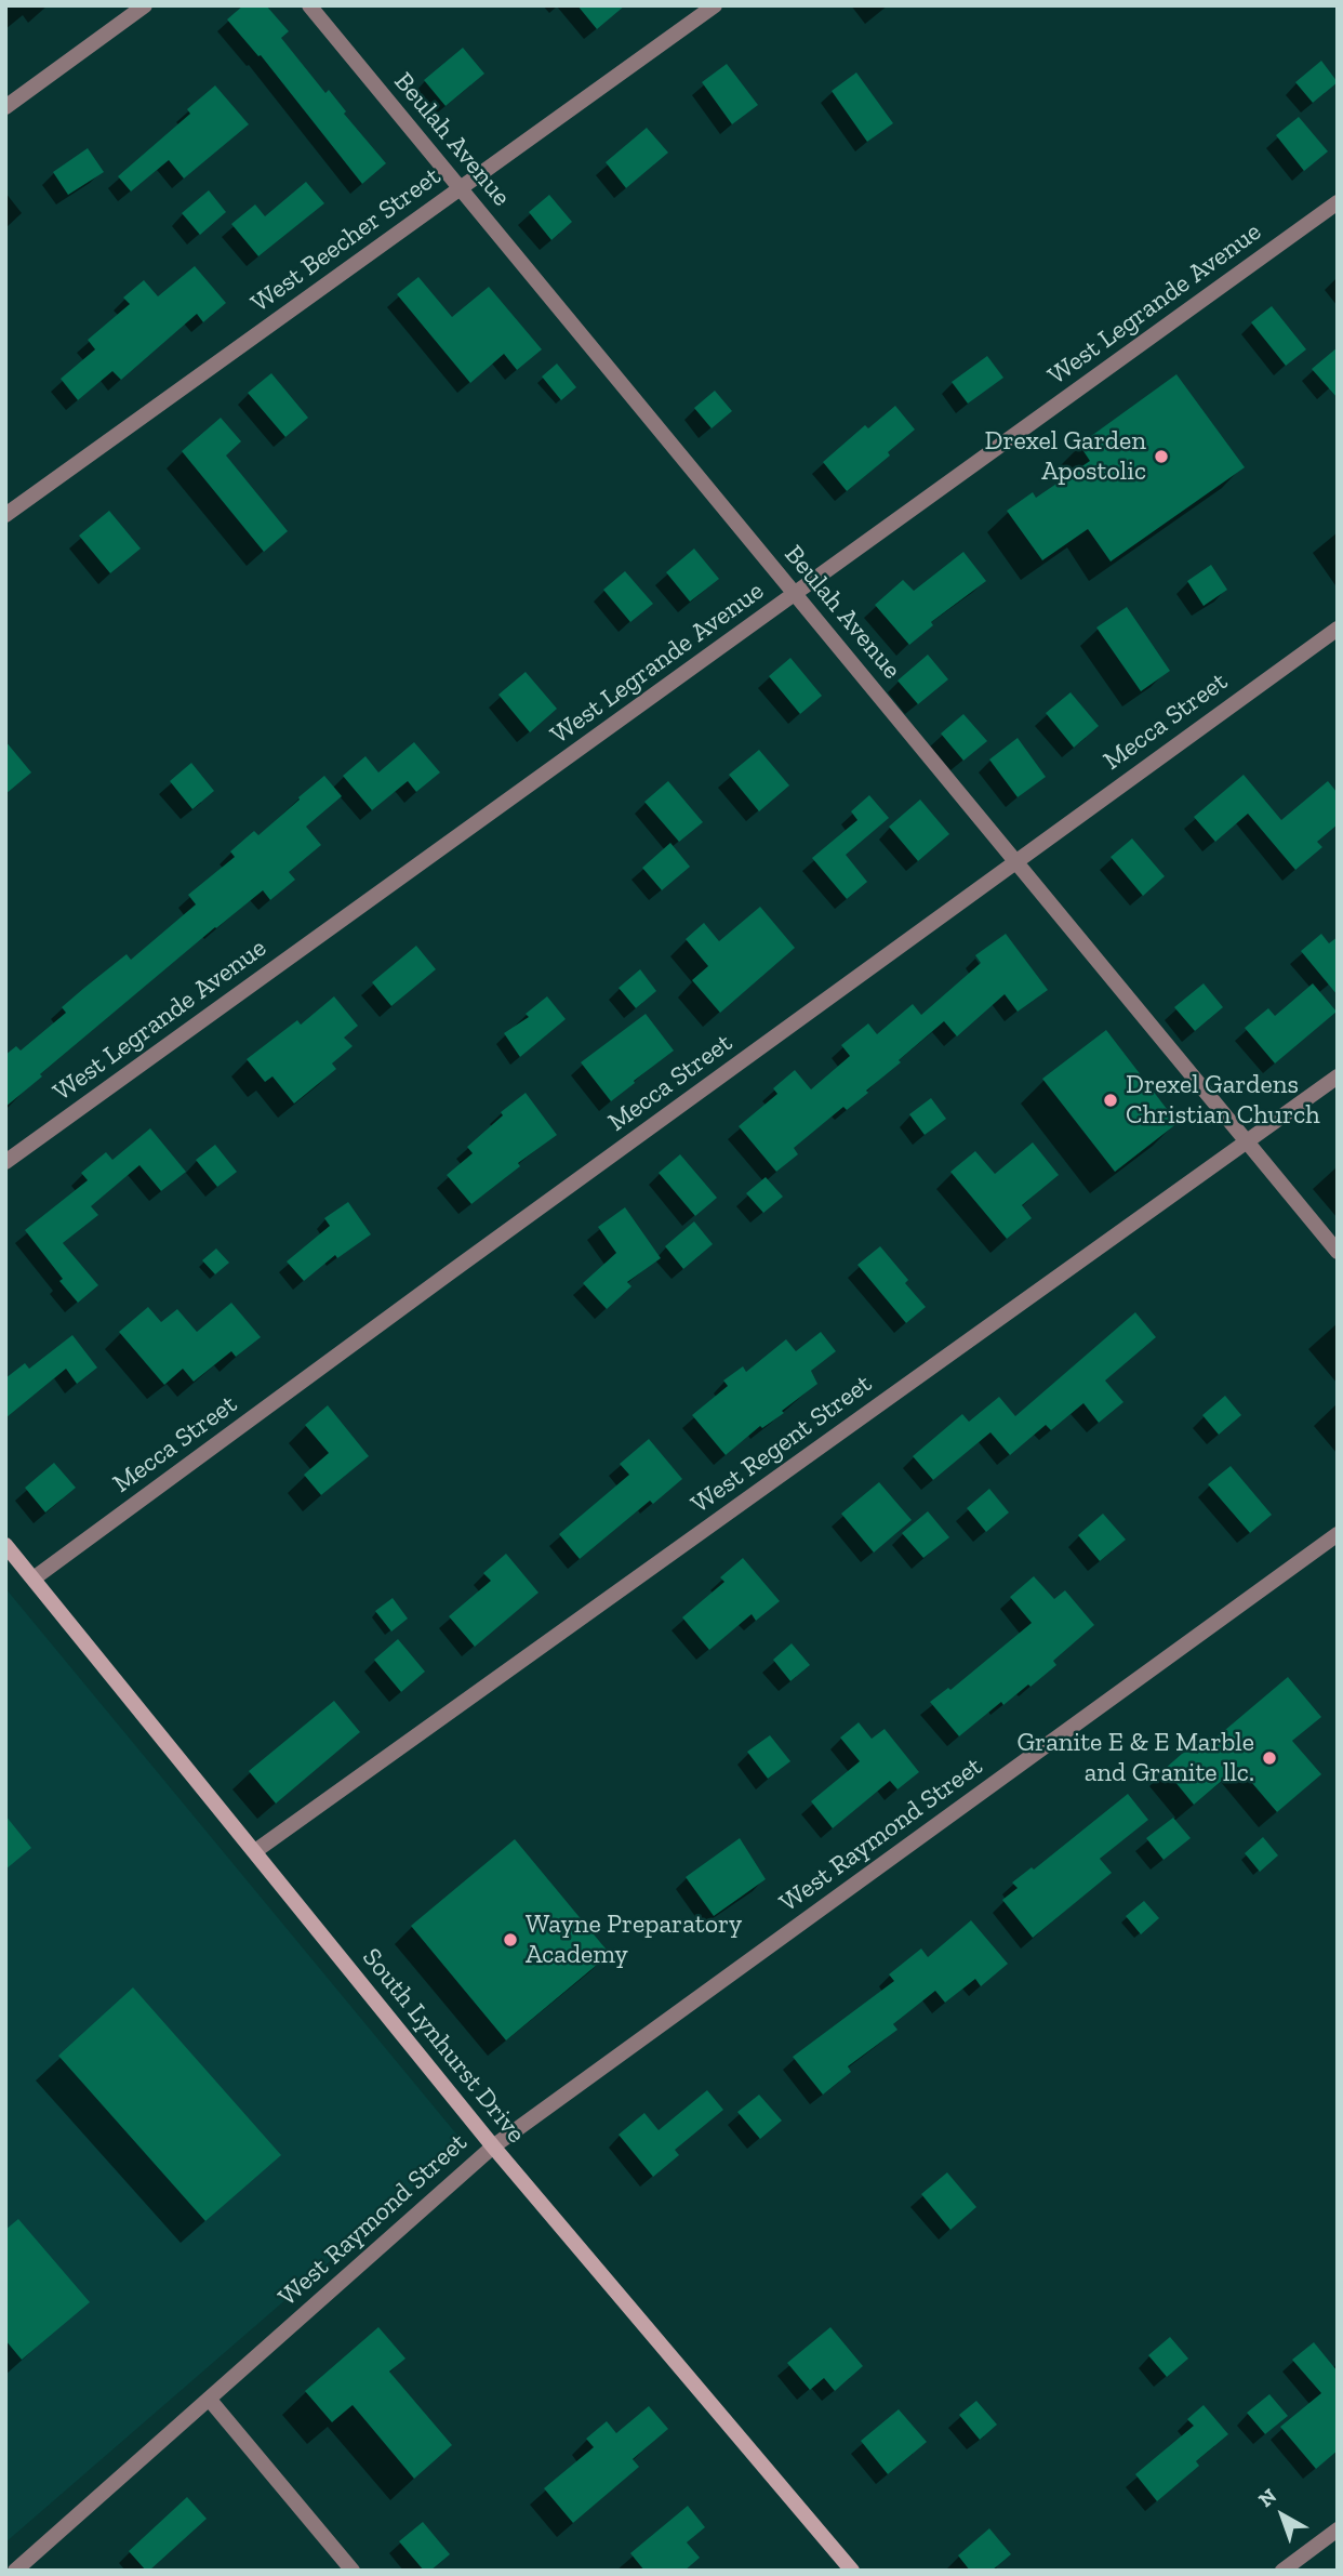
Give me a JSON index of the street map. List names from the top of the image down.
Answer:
{
  "streets": {
    "main road": ["South Lynhurst Drive"],
    "street": [
      "Beulah Avenue",
      "West Beecher Street",
      "West Legrande Avenue",
      "Mecca Street",
      "West Regent Street",
      "West Raymond Street"
    ]
  },
  "crossings": [
    ["Beulah Avenue", "West Beecher Street"],
    ["Beulah Avenue", "West Legrande Avenue"],
    ["Beulah Avenue", "Mecca Street"],
    ["Beulah Avenue", "West Regent Street"],
    ["Mecca Street", "South Lynhurst Drive"],
    ["West Regent Street", "South Lynhurst Drive"],
    ["West Raymond Street", "South Lynhurst Drive"]
  ],
  "places": [
    "Drexel Garden Apostolic",
    "Drexel Gardens Christian Church",
    "Granite E & E Marble and Granite llc.",
    "Wayne Preparatory Academy"
  ],
  "north": "top left"
}
